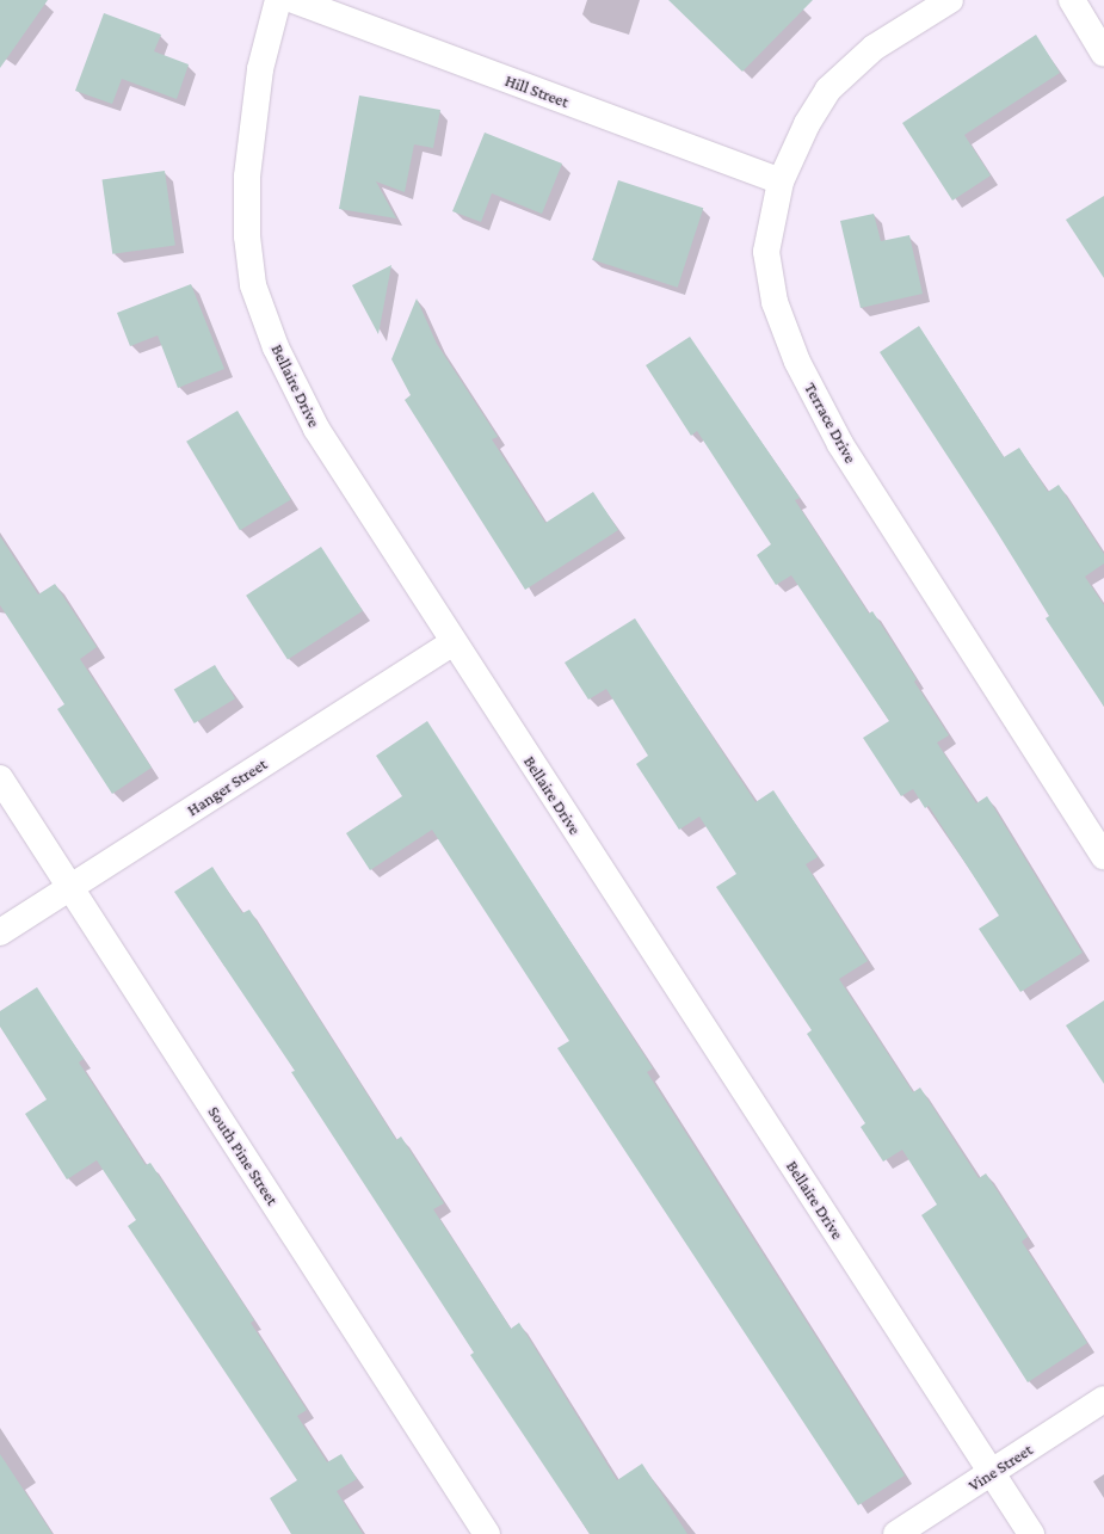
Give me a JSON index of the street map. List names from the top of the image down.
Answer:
{
  "streets": {
    "street": [
      "Hill Street",
      "Bellaire Drive",
      "Terrace Drive",
      "Hanger Street",
      "South Pine Street",
      "Vine Street"
    ]
  },
  "crossings": [
    ["Hill Street", "Terrace Drive"],
    ["Bellaire Drive", "Hanger Street"],
    ["Bellaire Drive", "Vine Street"],
    ["Hanger Street", "South Pine Street"]
  ]
}
